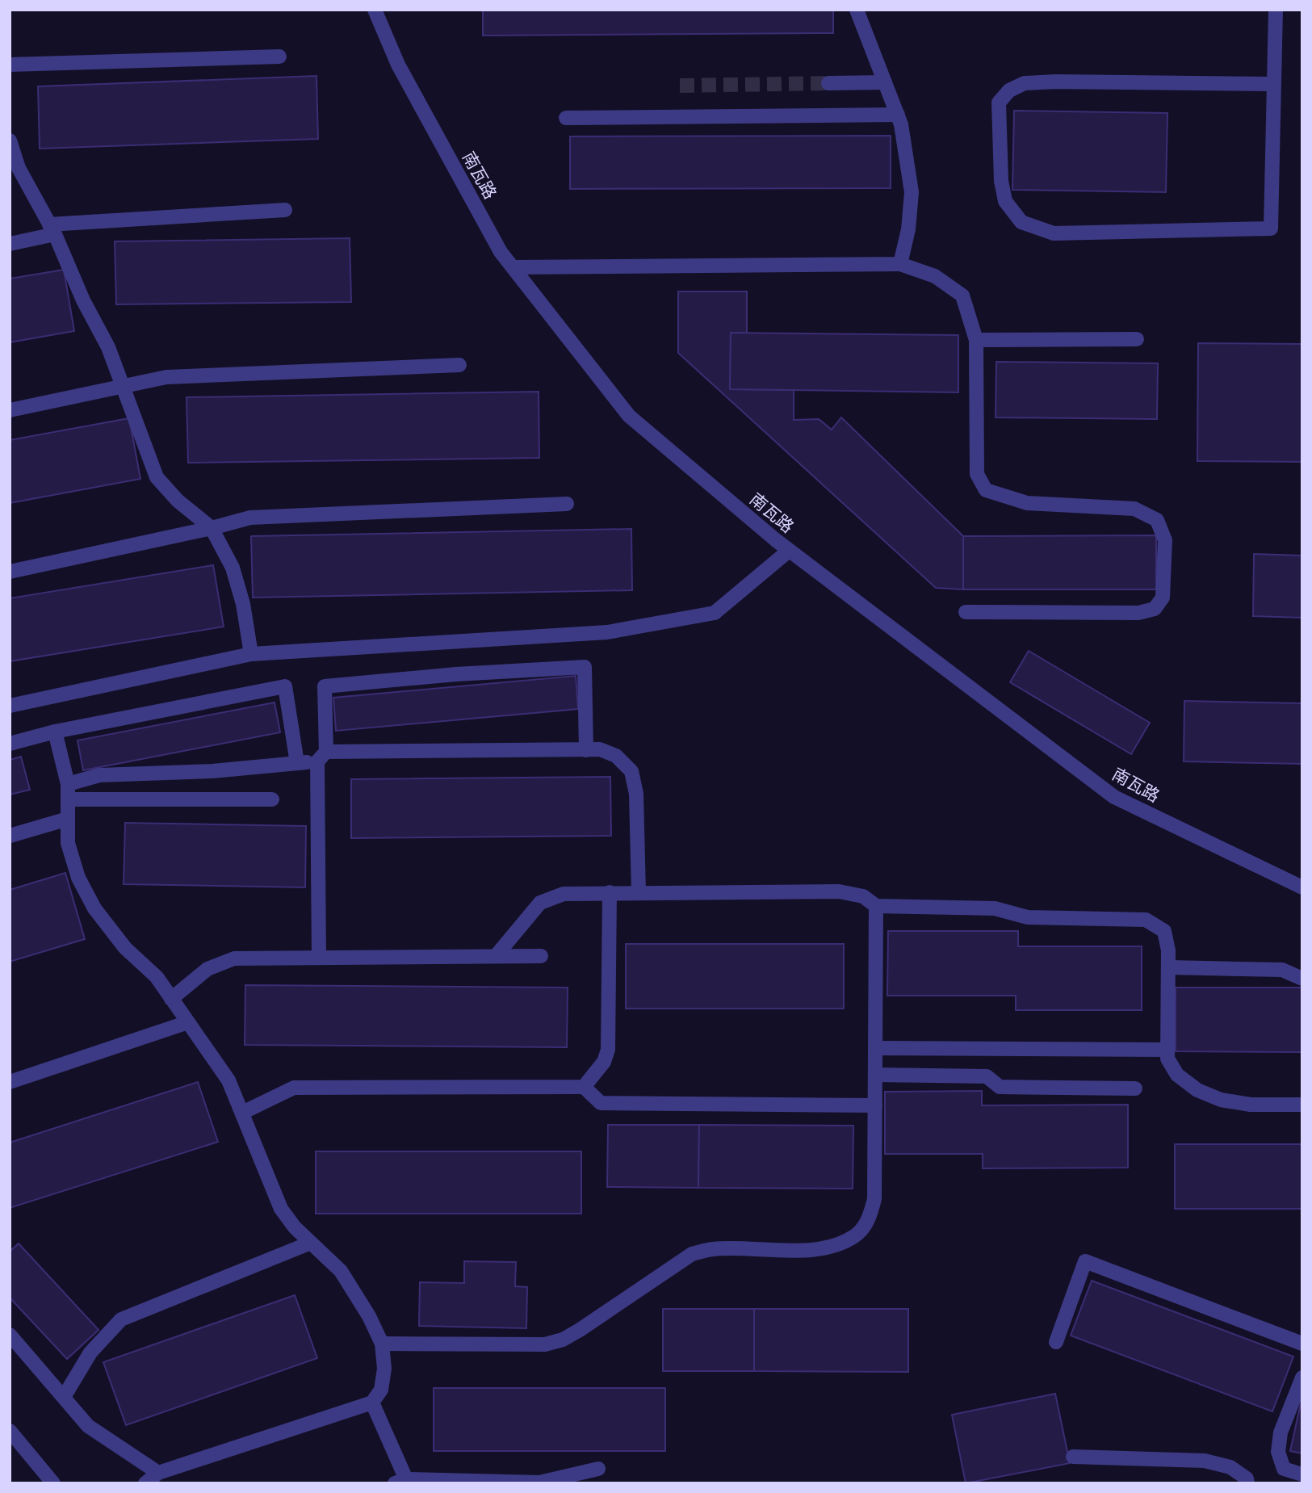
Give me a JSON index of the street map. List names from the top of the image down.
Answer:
{
  "streets": {
    "street": ["南瓦路"]
  }
}
